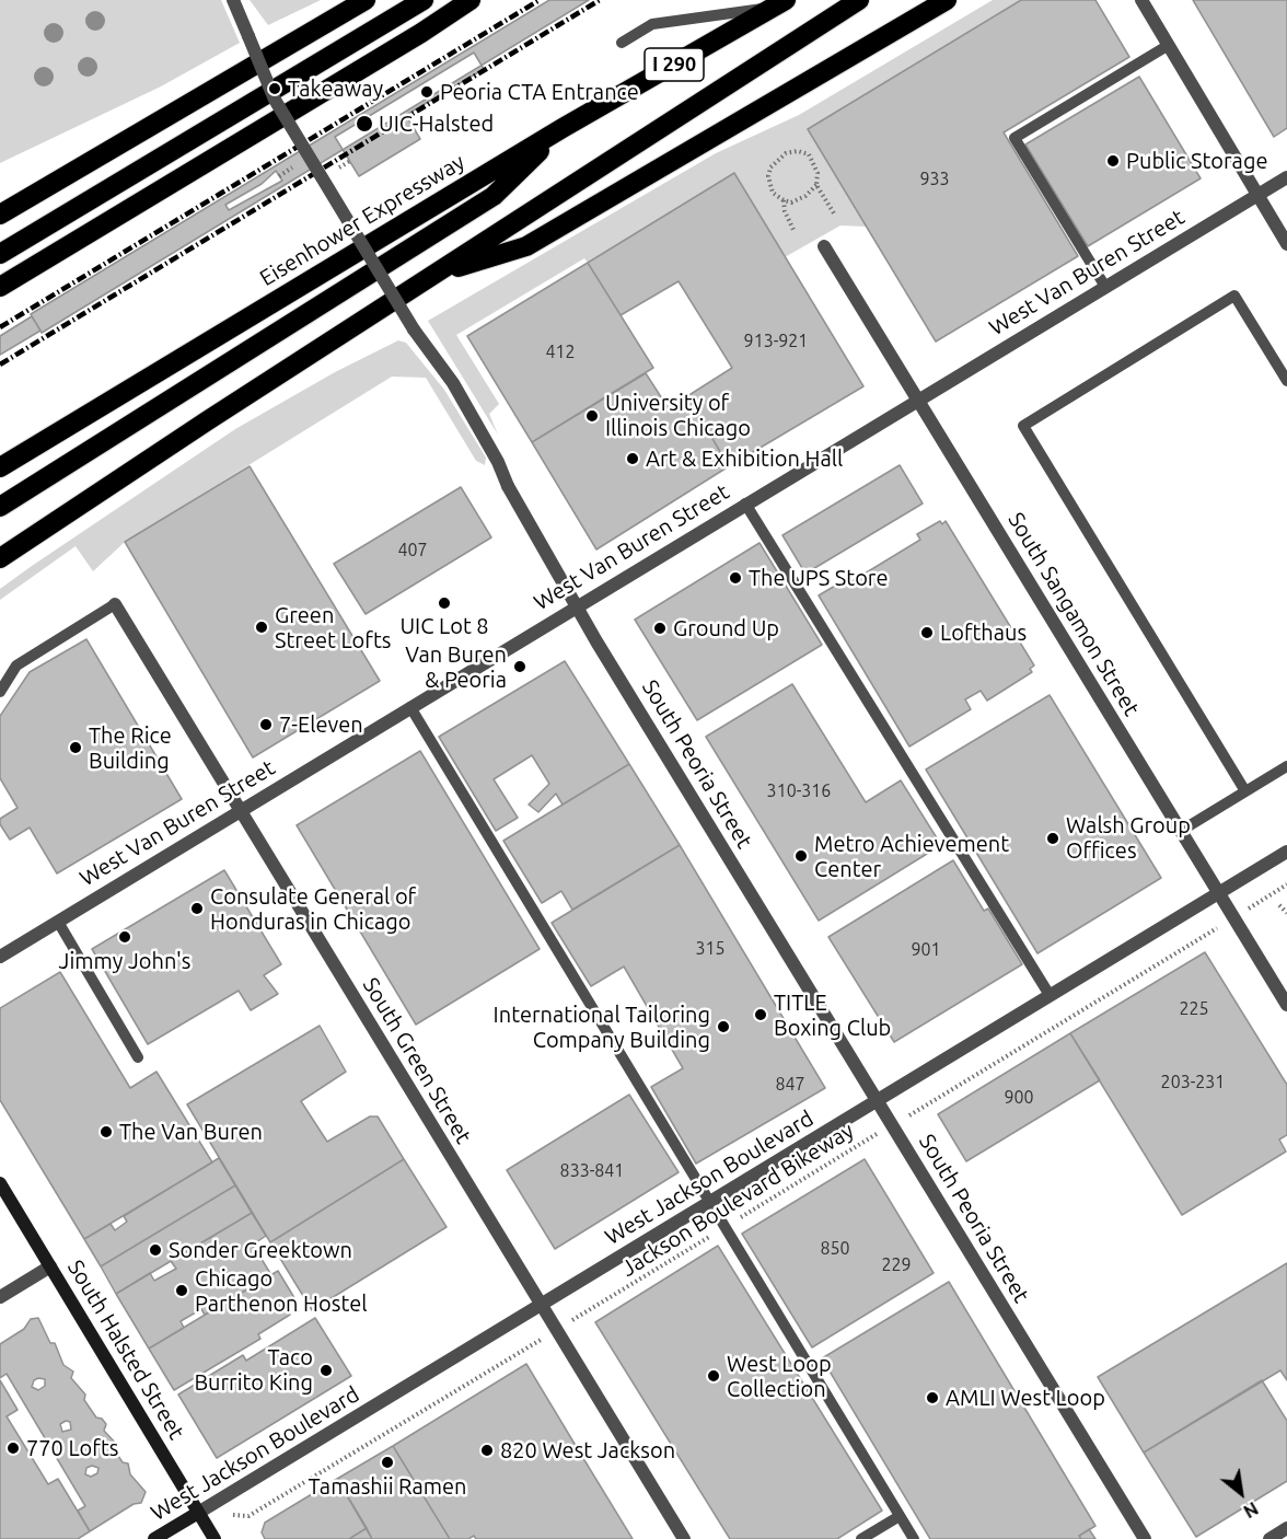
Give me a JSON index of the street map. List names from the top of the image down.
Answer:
{
  "streets": {
    "highway": ["I 290", "Eisenhower Expressway"],
    "main road": ["West Jackson Boulevard", "South Halsted Street"],
    "street": [
      "West Van Buren Street",
      "South Sangamon Street",
      "South Peoria Street",
      "South Green Street"
    ],
    "path": ["Jackson Boulevard Bikeway"]
  },
  "crossings": [
    ["West Van Buren Street", "South Sangamon Street"],
    ["West Van Buren Street", "South Peoria Street"],
    ["West Van Buren Street", "South Green Street"],
    ["South Sangamon Street", "West Jackson Boulevard"],
    ["South Sangamon Street", "Jackson Boulevard Bikeway"],
    ["South Peoria Street", "West Jackson Boulevard"],
    ["South Peoria Street", "Jackson Boulevard Bikeway"],
    ["South Green Street", "West Jackson Boulevard"],
    ["South Green Street", "Jackson Boulevard Bikeway"],
    ["West Jackson Boulevard", "Jackson Boulevard Bikeway"],
    ["West Jackson Boulevard", "South Halsted Street"],
    ["Jackson Boulevard Bikeway", "South Halsted Street"]
  ],
  "places": [
    "Takeaway",
    "Peoria CTA Entrance",
    "UIC-Halsted",
    "Public Storage",
    "University of Illinois Chicago",
    "Art & Exhibition Hall",
    "The UPS Store",
    "UIC Lot 8",
    "Green Street Lofts",
    "Ground Up",
    "Lofthaus",
    "Van Buren & Peoria",
    "7-Eleven",
    "The Rice Building",
    "Walsh Group Offices",
    "Metro Achievement Center",
    "Consulate General of Honduras in Chicago",
    "Jimmy John's",
    "TITLE Boxing Club",
    "International Tailoring Company Building",
    "The Van Buren",
    "Sonder Greektown",
    "Chicago Parthenon Hostel",
    "Taco Burrito King",
    "West Loop Collection",
    "AMLI West Loop",
    "770 Lofts",
    "820 West Jackson",
    "Tamashii Ramen"
  ],
  "house_numbers": [
    "933",
    "913-921",
    "412",
    "407",
    "310-316",
    "315",
    "901",
    "225",
    "203-231",
    "847",
    "900",
    "833-841",
    "850",
    "229"
  ],
  "north": "bottom right"
}
